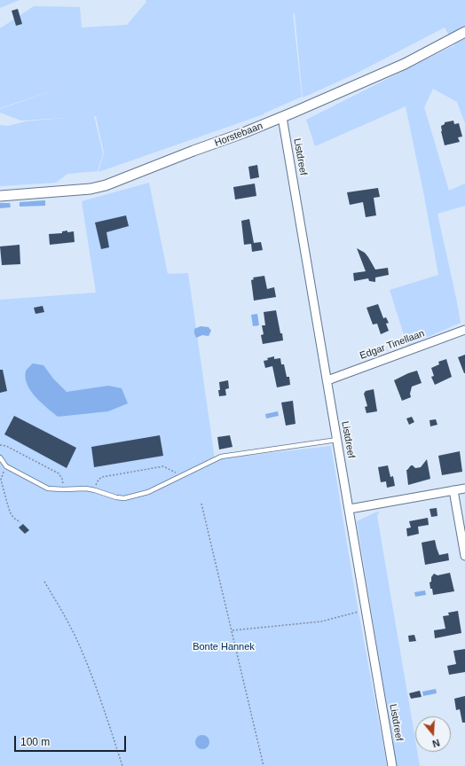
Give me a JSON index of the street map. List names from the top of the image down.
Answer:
{
  "streets": {
    "street": ["Horstebaan", "Listdreef", "Edgar Tinellaan"]
  },
  "crossings": [
    ["Horstebaan", "Listdreef"],
    ["Listdreef", "Edgar Tinellaan"]
  ],
  "parks": ["Bonte Hannek"],
  "scale_bar": "100 m",
  "north": "bottom"
}
